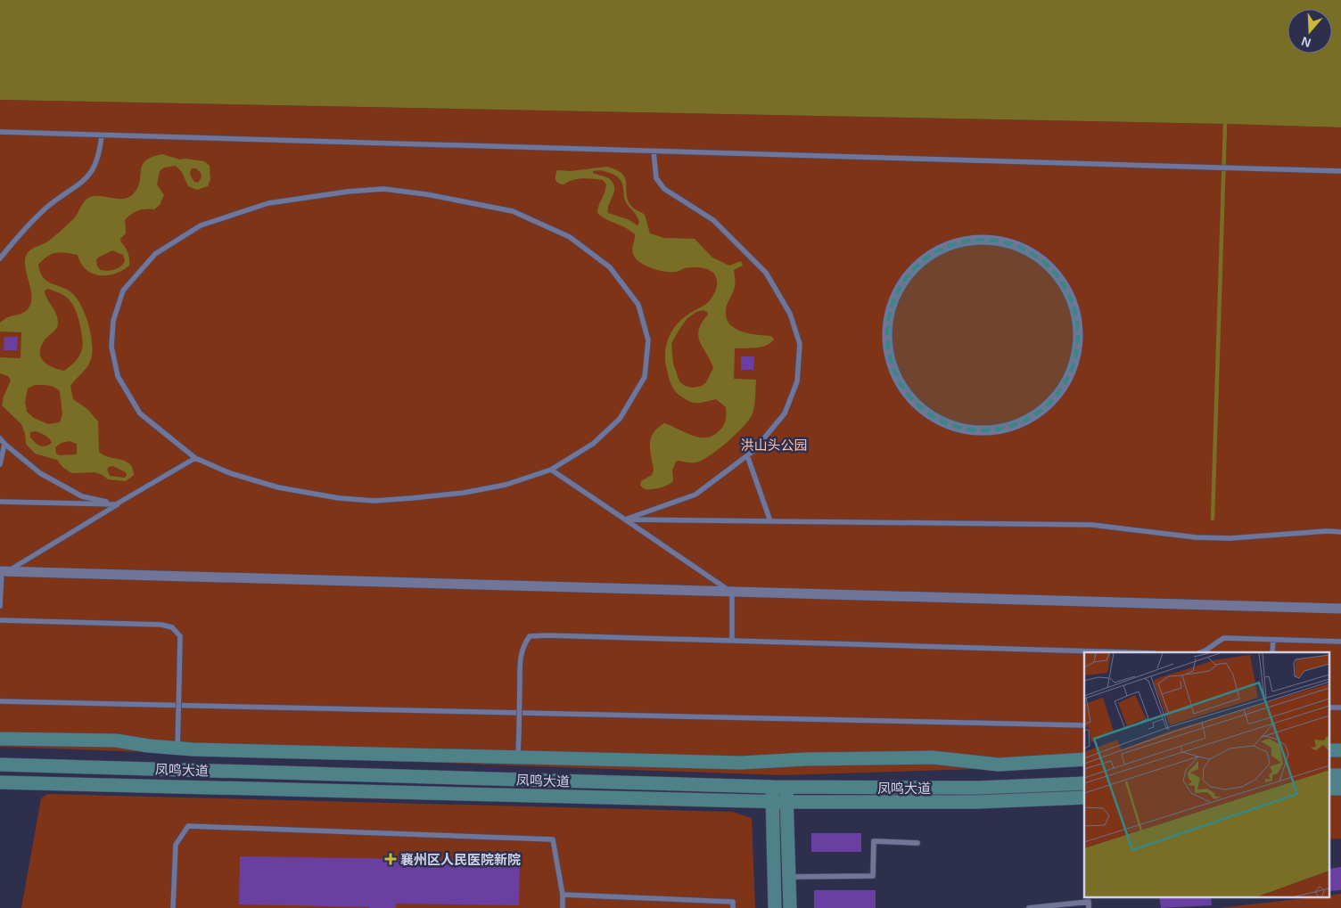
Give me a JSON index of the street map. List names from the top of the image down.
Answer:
{
  "streets": {
    "main road": ["凤鸣大道"]
  },
  "parks": ["洪山头公园"],
  "places": {
    "health": ["襄州区人民医院新院"]
  },
  "north": "bottom"
}
